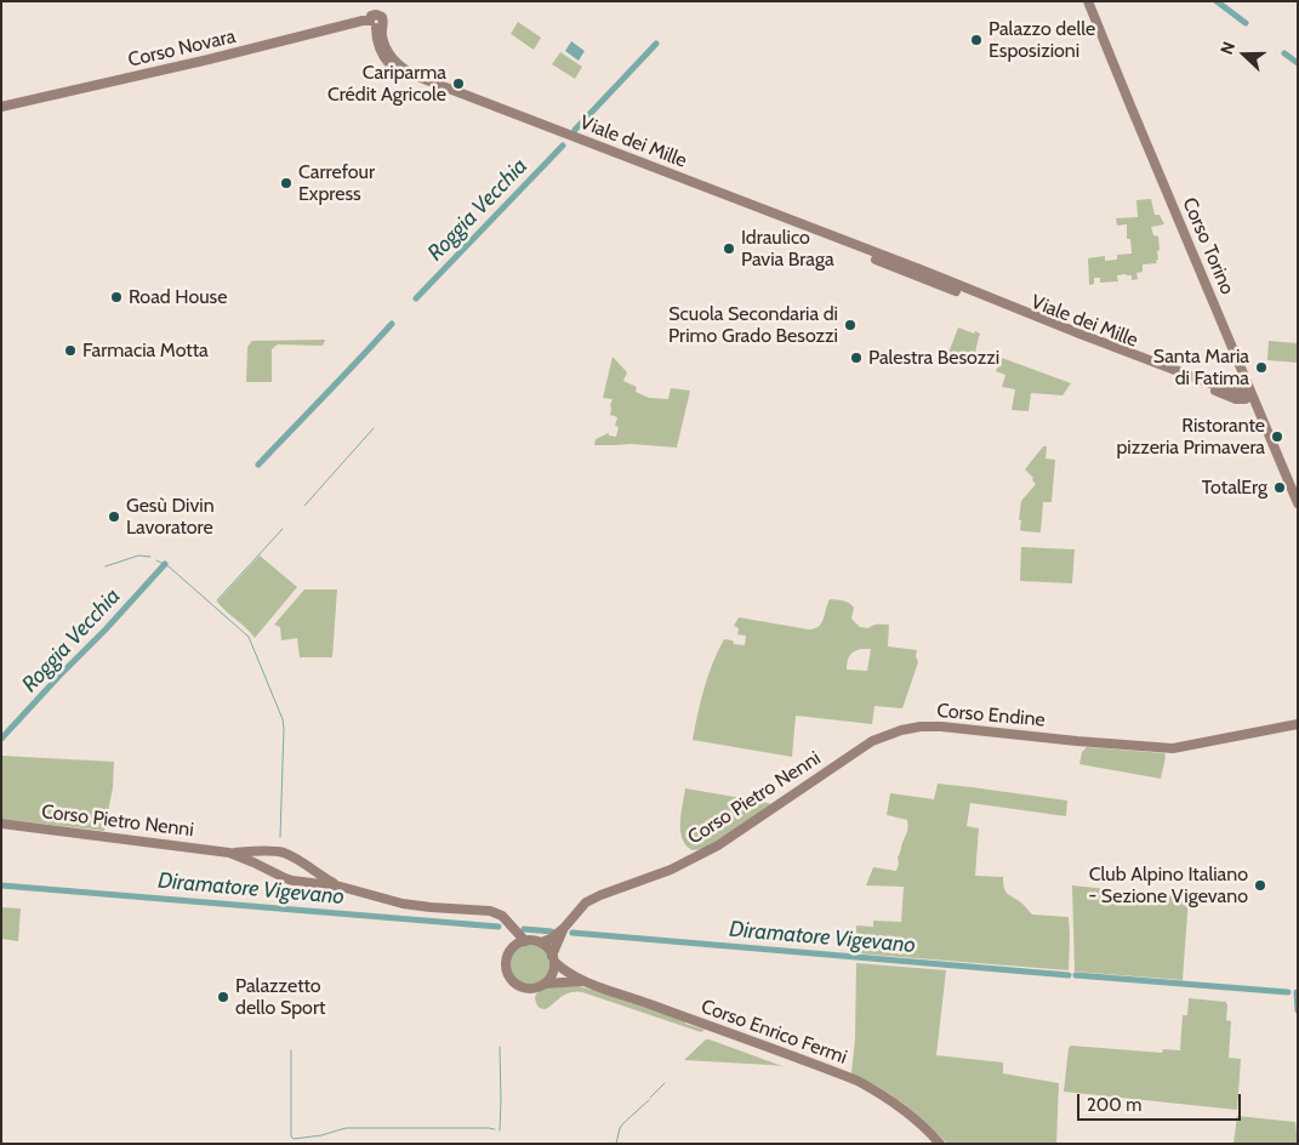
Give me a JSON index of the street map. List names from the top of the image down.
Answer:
{
  "streets": {
    "main road": [
      "Corso Novara",
      "Viale dei Mille",
      "Corso Torino",
      "Corso Endine",
      "Corso Pietro Nenni",
      "Corso Enrico Fermi"
    ]
  },
  "crossings": [
    ["Corso Novara", "Viale dei Mille"],
    ["Viale dei Mille", "Corso Torino"],
    ["Corso Endine", "Corso Pietro Nenni"],
    ["Corso Pietro Nenni", "Corso Enrico Fermi"]
  ],
  "water": ["Roggia Vecchia", "Diramatore Vigevano"],
  "places": [
    "Palazzo delle Esposizioni",
    "Cariparma Crédit Agricole",
    "Carrefour Express",
    "Idraulico Pavia Braga",
    "Road House",
    "Scuola Secondaria di Primo Grado Besozzi",
    "Farmacia Motta",
    "Palestra Besozzi",
    "Santa Maria di Fatima",
    "Ristorante pizzeria Primavera",
    "TotalErg",
    "Gesù Divin Lavoratore",
    "Club Alpino Italiano - Sezione Vigevano",
    "Palazzetto dello Sport"
  ],
  "scale_bar": "200 m",
  "north": "left"
}
